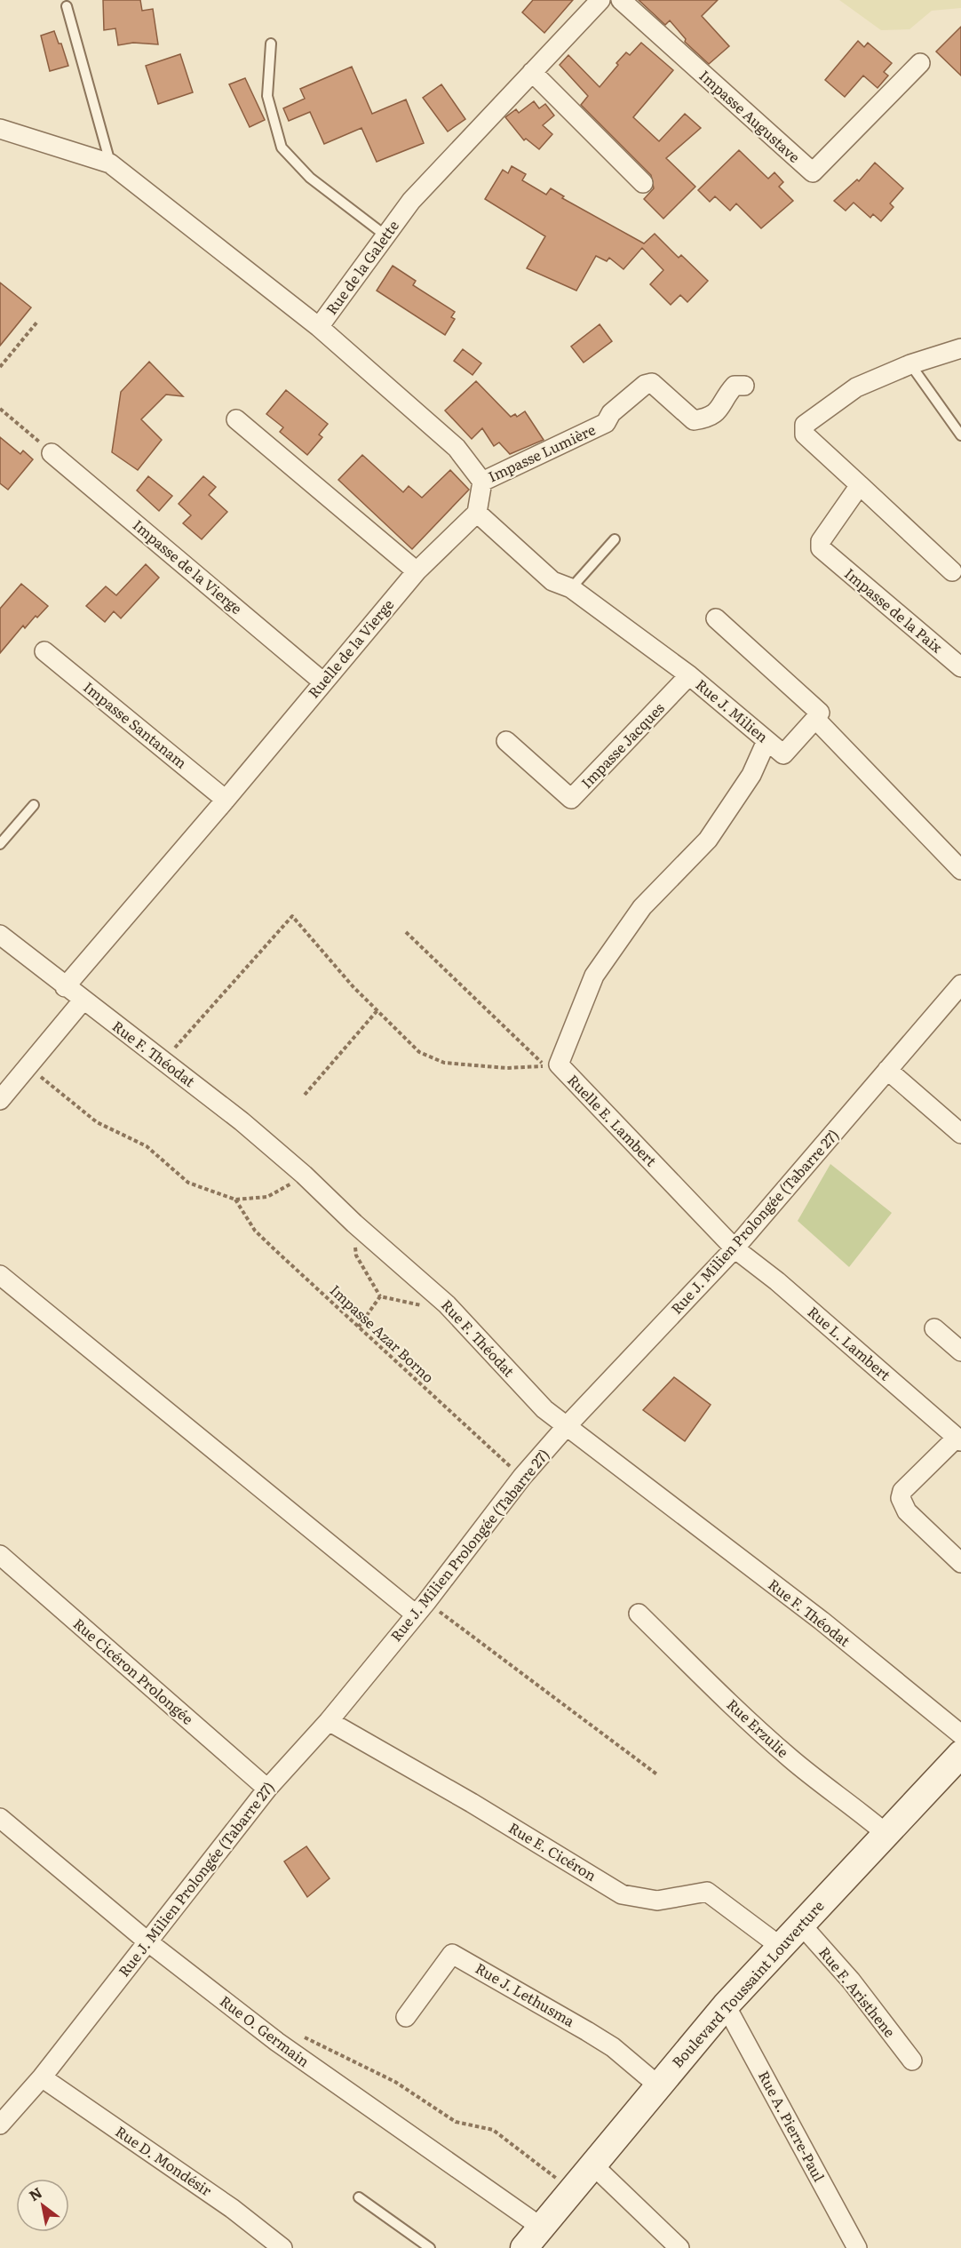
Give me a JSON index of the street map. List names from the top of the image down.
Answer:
{
  "streets": {
    "main road": ["Boulevard Toussaint Louverture"],
    "street": [
      "Impasse Augustave",
      "Rue de la Galette",
      "Impasse Lumière",
      "Impasse de la Vierge",
      "Impasse de la Paix",
      "Ruelle de la Vierge",
      "Rue J. Milien",
      "Impasse Santanam",
      "Impasse Jacques",
      "Rue F. Théodat",
      "Ruelle E. Lambert",
      "Rue J. Milien Prolongée (Tabarre 27)",
      "Rue L. Lambert",
      "Rue Cicéron Prolongée",
      "Rue Erzulie",
      "Rue E. Cicéron",
      "Rue F. Aristhene",
      "Rue J. Lethusma",
      "Rue O. Germain",
      "Rue A. Pierre-Paul",
      "Rue D. Mondésir"
    ],
    "path": ["Impasse Azar Borno"]
  },
  "crossings": [
    ["Impasse de la Vierge", "Ruelle de la Vierge"],
    ["Ruelle de la Vierge", "Rue J. Milien"],
    ["Ruelle de la Vierge", "Impasse Santanam"],
    ["Ruelle de la Vierge", "Rue F. Théodat"],
    ["Rue J. Milien", "Impasse Jacques"],
    ["Rue J. Milien", "Ruelle E. Lambert"],
    ["Rue F. Théodat", "Rue J. Milien Prolongée (Tabarre 27)"],
    ["Ruelle E. Lambert", "Rue J. Milien Prolongée (Tabarre 27)"],
    ["Ruelle E. Lambert", "Rue L. Lambert"],
    ["Rue J. Milien Prolongée (Tabarre 27)", "Impasse Azar Borno"],
    ["Rue J. Milien Prolongée (Tabarre 27)", "Rue L. Lambert"],
    ["Rue J. Milien Prolongée (Tabarre 27)", "Rue Cicéron Prolongée"],
    ["Rue J. Milien Prolongée (Tabarre 27)", "Rue E. Cicéron"],
    ["Rue J. Milien Prolongée (Tabarre 27)", "Rue O. Germain"],
    ["Rue J. Milien Prolongée (Tabarre 27)", "Rue D. Mondésir"],
    ["Rue Erzulie", "Boulevard Toussaint Louverture"],
    ["Rue E. Cicéron", "Boulevard Toussaint Louverture"],
    ["Boulevard Toussaint Louverture", "Rue F. Aristhene"],
    ["Boulevard Toussaint Louverture", "Rue J. Lethusma"],
    ["Boulevard Toussaint Louverture", "Rue O. Germain"],
    ["Boulevard Toussaint Louverture", "Rue A. Pierre-Paul"]
  ],
  "north": "top left"
}
